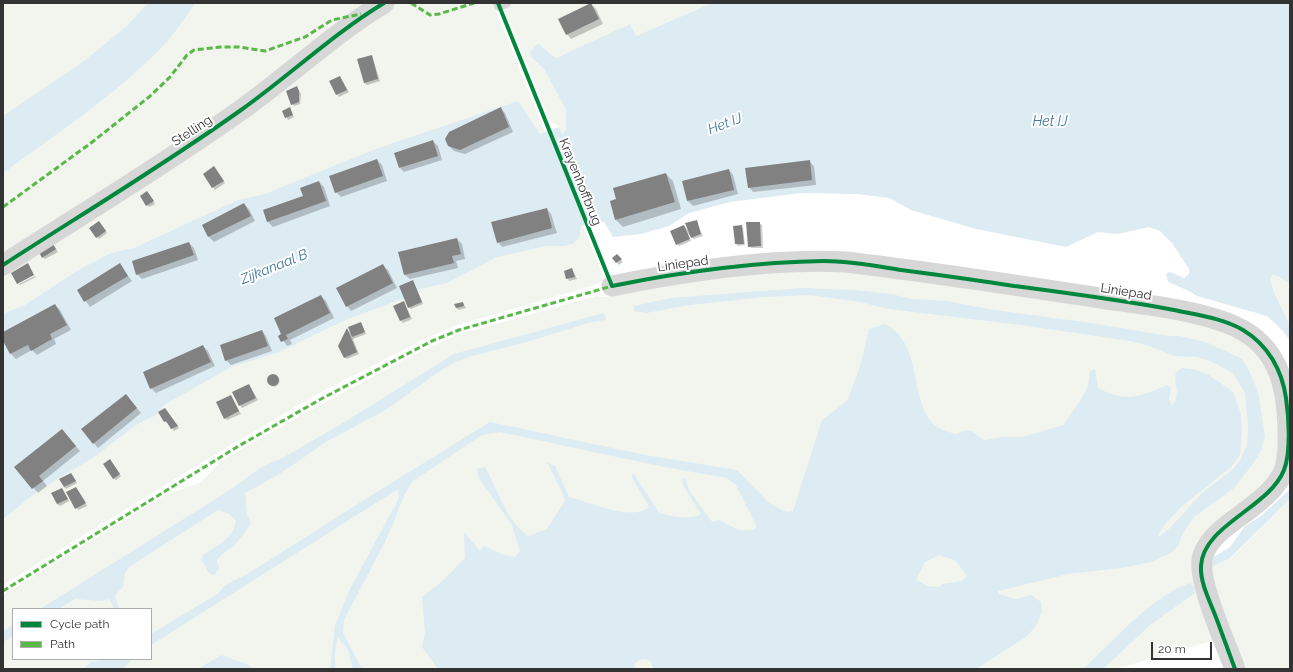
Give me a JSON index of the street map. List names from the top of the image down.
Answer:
{
  "streets": {
    "street": ["Stelling", "Liniepad"],
    "cycle path": ["Krayenhoffbrug"]
  },
  "water": ["Het IJ", "Zijkanaal B"],
  "legend": ["Cycle path", "Path"],
  "scale_bar": "20 m"
}
